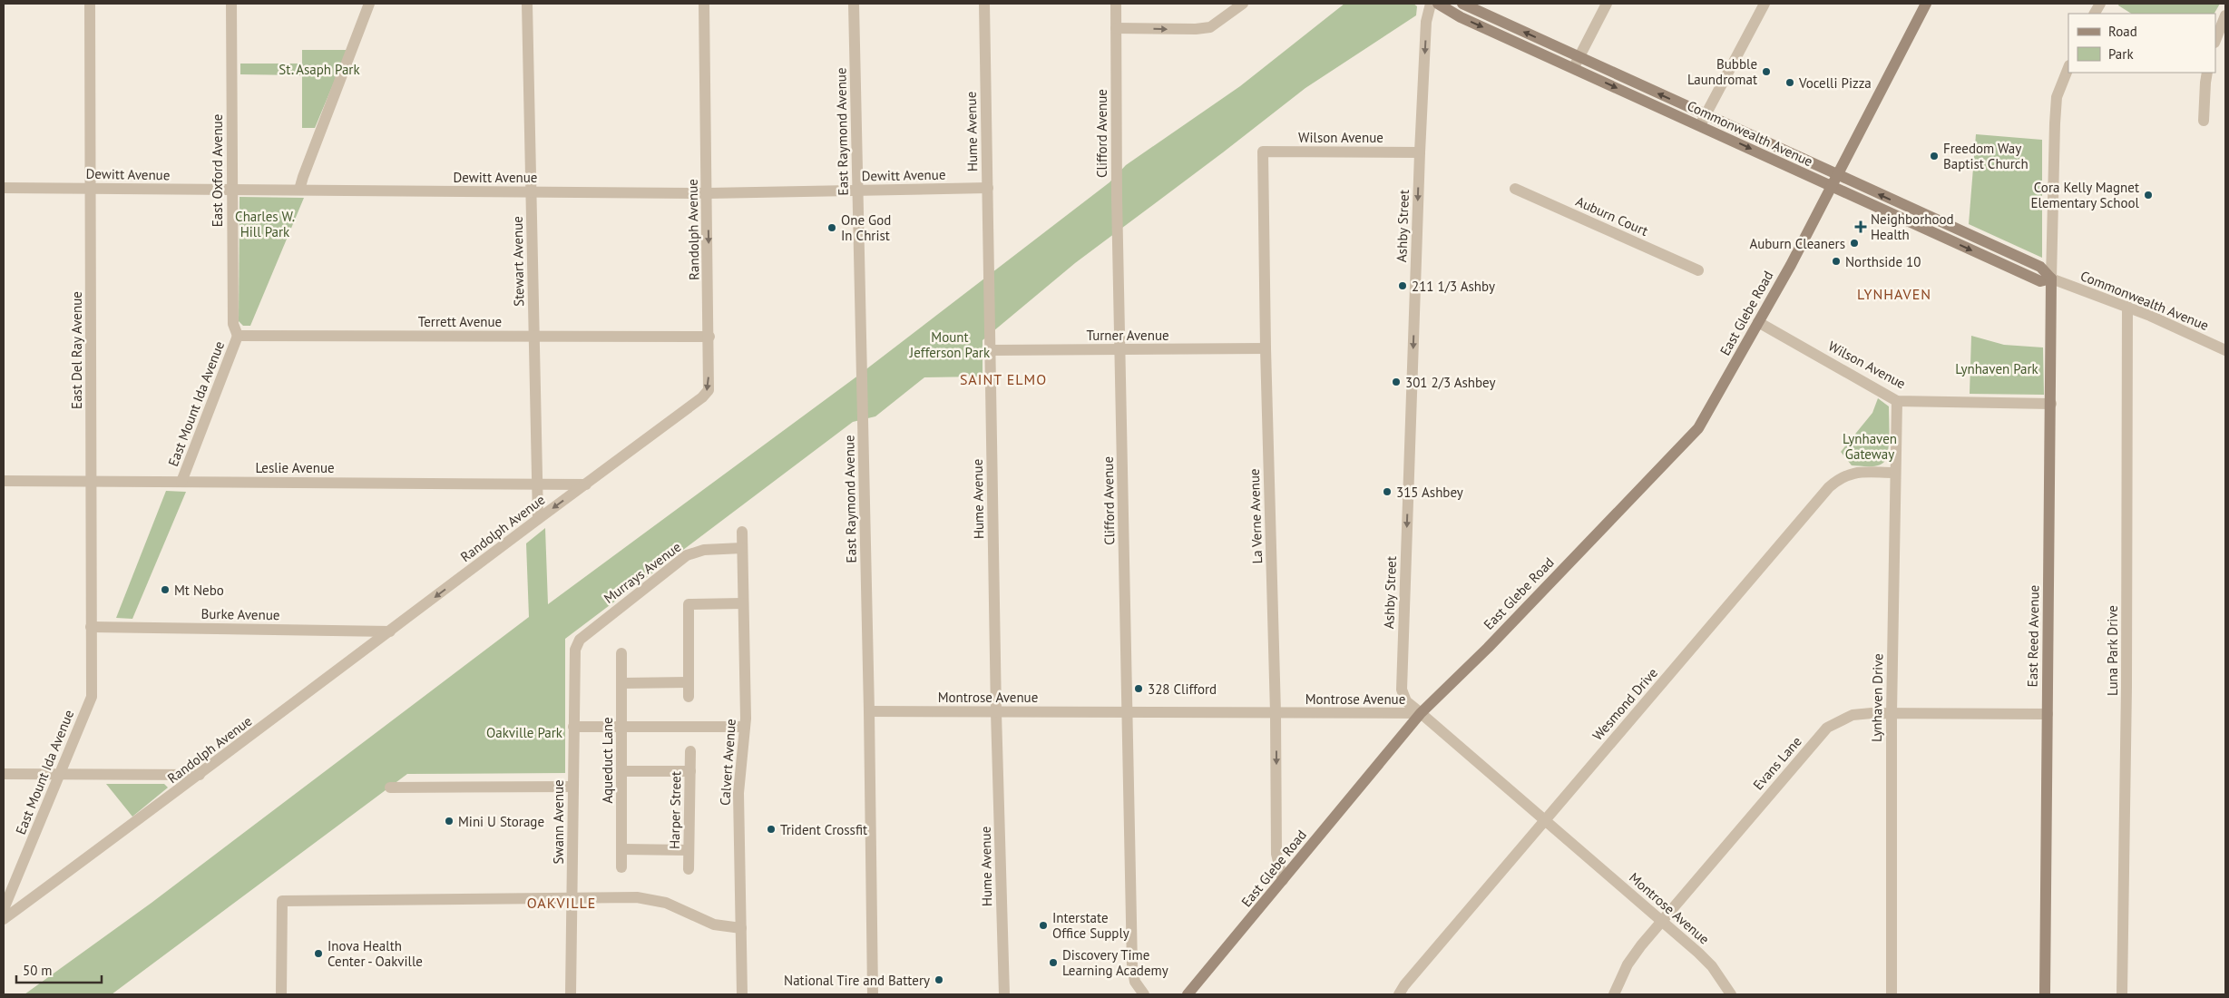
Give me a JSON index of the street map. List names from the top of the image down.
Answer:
{
  "streets": {
    "street": [
      "East Raymond Avenue",
      "Hume Avenue",
      "Clifford Avenue",
      "Commonwealth Avenue",
      "Wilson Avenue",
      "East Oxford Avenue",
      "Dewitt Avenue",
      "Auburn Court",
      "Ashby Street",
      "Randolph Avenue",
      "Stewart Avenue",
      "East Glebe Road",
      "Terrett Avenue",
      "Turner Avenue",
      "East Del Ray Avenue",
      "East Mount Ida Avenue",
      "Leslie Avenue",
      "La Verne Avenue",
      "Murrays Avenue",
      "Burke Avenue",
      "East Reed Avenue",
      "Luna Park Drive",
      "Montrose Avenue",
      "Lynhaven Drive",
      "Wesmond Drive",
      "Aqueduct Lane",
      "Calvert Avenue",
      "Evans Lane",
      "Harper Street",
      "Swann Avenue"
    ]
  },
  "crossings": [
    ["East Raymond Avenue", "Dewitt Avenue"],
    ["East Raymond Avenue", "Montrose Avenue"],
    ["Hume Avenue", "Dewitt Avenue"],
    ["Hume Avenue", "Turner Avenue"],
    ["Hume Avenue", "Montrose Avenue"],
    ["Clifford Avenue", "Turner Avenue"],
    ["Clifford Avenue", "Montrose Avenue"],
    ["Commonwealth Avenue", "East Glebe Road"],
    ["Commonwealth Avenue", "East Reed Avenue"],
    ["Commonwealth Avenue", "Luna Park Drive"],
    ["Wilson Avenue", "Ashby Street"],
    ["Wilson Avenue", "East Glebe Road"],
    ["Wilson Avenue", "La Verne Avenue"],
    ["Wilson Avenue", "East Reed Avenue"],
    ["Wilson Avenue", "Lynhaven Drive"],
    ["East Oxford Avenue", "Dewitt Avenue"],
    ["East Oxford Avenue", "Terrett Avenue"],
    ["East Oxford Avenue", "East Mount Ida Avenue"],
    ["Dewitt Avenue", "Randolph Avenue"],
    ["Dewitt Avenue", "Stewart Avenue"],
    ["Dewitt Avenue", "East Del Ray Avenue"],
    ["Ashby Street", "East Glebe Road"],
    ["Ashby Street", "Montrose Avenue"],
    ["Randolph Avenue", "Stewart Avenue"],
    ["Randolph Avenue", "Terrett Avenue"],
    ["Randolph Avenue", "Leslie Avenue"],
    ["Randolph Avenue", "Burke Avenue"],
    ["Stewart Avenue", "Terrett Avenue"],
    ["Stewart Avenue", "Leslie Avenue"],
    ["East Glebe Road", "La Verne Avenue"],
    ["East Glebe Road", "Montrose Avenue"],
    ["Terrett Avenue", "East Mount Ida Avenue"],
    ["Turner Avenue", "La Verne Avenue"],
    ["East Del Ray Avenue", "East Mount Ida Avenue"],
    ["East Del Ray Avenue", "Leslie Avenue"],
    ["East Del Ray Avenue", "Burke Avenue"],
    ["East Mount Ida Avenue", "Leslie Avenue"],
    ["La Verne Avenue", "Montrose Avenue"],
    ["Murrays Avenue", "Calvert Avenue"],
    ["Murrays Avenue", "Swann Avenue"],
    ["East Reed Avenue", "Evans Lane"],
    ["Montrose Avenue", "Wesmond Drive"],
    ["Montrose Avenue", "Evans Lane"],
    ["Lynhaven Drive", "Wesmond Drive"],
    ["Lynhaven Drive", "Evans Lane"]
  ],
  "one_way": ["Ashby Street", "Randolph Avenue"],
  "districts": ["LYNHAVEN", "SAINT ELMO", "OAKVILLE"],
  "parks": [
    "St. Asaph Park",
    "Charles W. Hill Park",
    "Mount Jefferson Park",
    "Lynhaven Park",
    "Lynhaven Gateway",
    "Oakville Park"
  ],
  "places": {
    "other": [
      "Bubble Laundromat",
      "Vocelli Pizza",
      "Freedom Way Baptist Church",
      "Cora Kelly Magnet Elementary School",
      "One God In Christ",
      "Auburn Cleaners",
      "Northside 10",
      "211 1/3 Ashby",
      "301 2/3 Ashbey",
      "315 Ashbey",
      "Mt Nebo",
      "328 Clifford",
      "Mini U Storage",
      "Trident Crossfit",
      "Interstate Office Supply",
      "Inova Health Center - Oakville",
      "Discovery Time Learning Academy",
      "National Tire and Battery"
    ],
    "health": ["Neighborhood Health"]
  },
  "legend": ["Road", "Park"],
  "scale_bar": "50 m"
}
